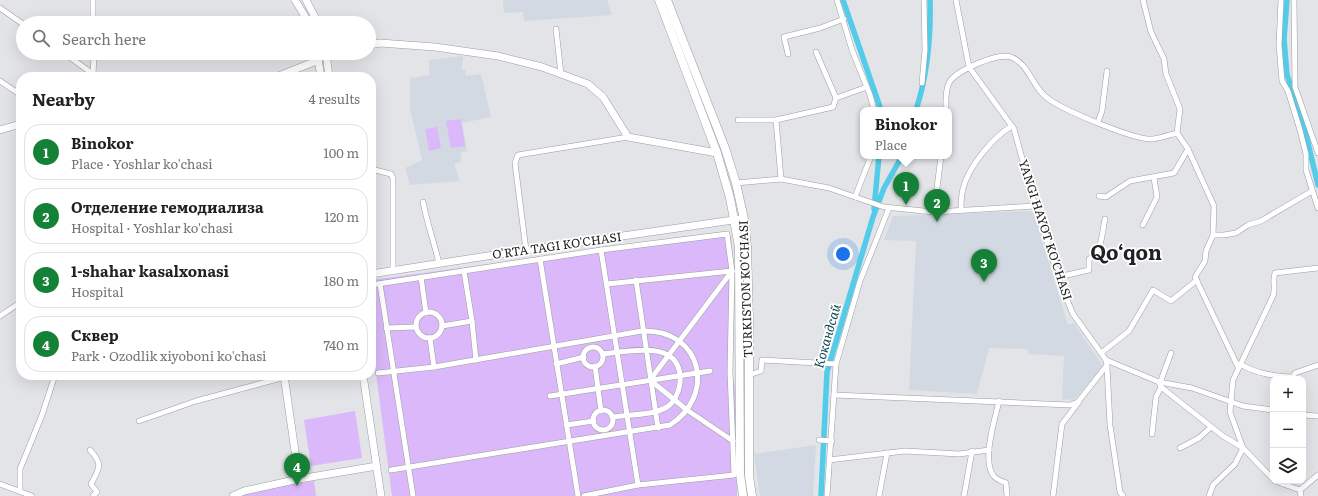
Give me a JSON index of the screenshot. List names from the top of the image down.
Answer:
{
  "streets": {
    "main road": ["O'RTA TAGI KO'CHASI", "TURKISTON KO'CHASI"],
    "street": ["YANGI HAYOT KO'CHASI"]
  },
  "crossings": [
    ["O'RTA TAGI KO'CHASI", "TURKISTON KO'CHASI"]
  ],
  "districts": ["Qo‘qon"],
  "water": ["Кокандсай"],
  "page": {
    "search": "Search here",
    "heading": ["Nearby", "4 results"],
    "popup": ["Binokor", "Place"],
    "list": [
      {
        "mark": "1",
        "name": "Binokor",
        "note": "Place · Yoshlar ko'chasi",
        "value": "100 m"
      },
      {
        "mark": "2",
        "name": "Отделение гемодиализа",
        "note": "Hospital · Yoshlar ko'chasi",
        "value": "120 m"
      },
      {
        "mark": "3",
        "name": "1-shahar kasalxonasi",
        "note": "Hospital",
        "value": "180 m"
      },
      {
        "mark": "4",
        "name": "Сквер",
        "note": "Park · Ozodlik xiyoboni ko'chasi",
        "value": "740 m"
      }
    ],
    "pins": [
      "1",
      "2",
      "3",
      "4"
    ],
    "map_buttons": ["+", "−"]
  }
}
